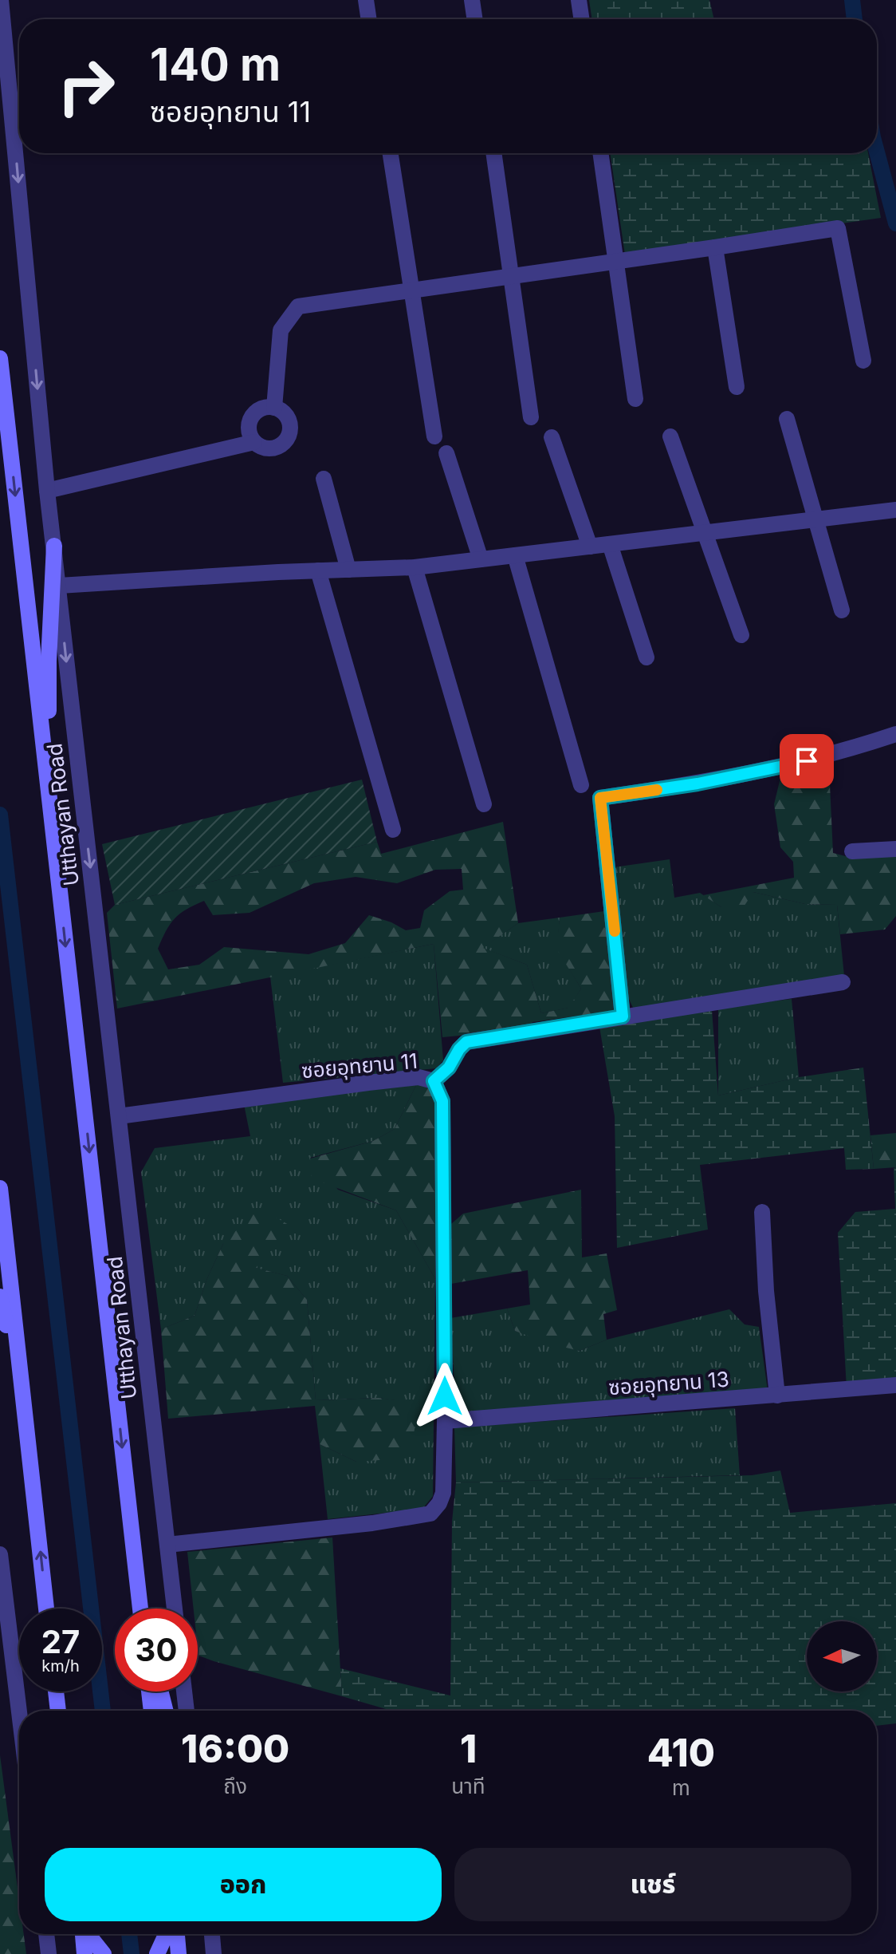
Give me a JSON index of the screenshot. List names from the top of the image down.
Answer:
{
  "streets": {
    "main road": ["Utthayan Road"],
    "street": ["ซอยอุทยาน 11", "ซอยอุทยาน 13"]
  },
  "crossings": [
    ["Utthayan Road", "ซอยอุทยาน 11"]
  ],
  "one_way": ["Utthayan Road"],
  "north": "left",
  "page": {
    "turn": ["140 m", "ซอยอุทยาน 11"],
    "speed": "27 km/h",
    "limit": "30",
    "eta": [
      "16:00",
      "ถึง",
      "1",
      "นาที",
      "410",
      "m"
    ],
    "buttons": ["ออก", "แชร์"]
  }
}
